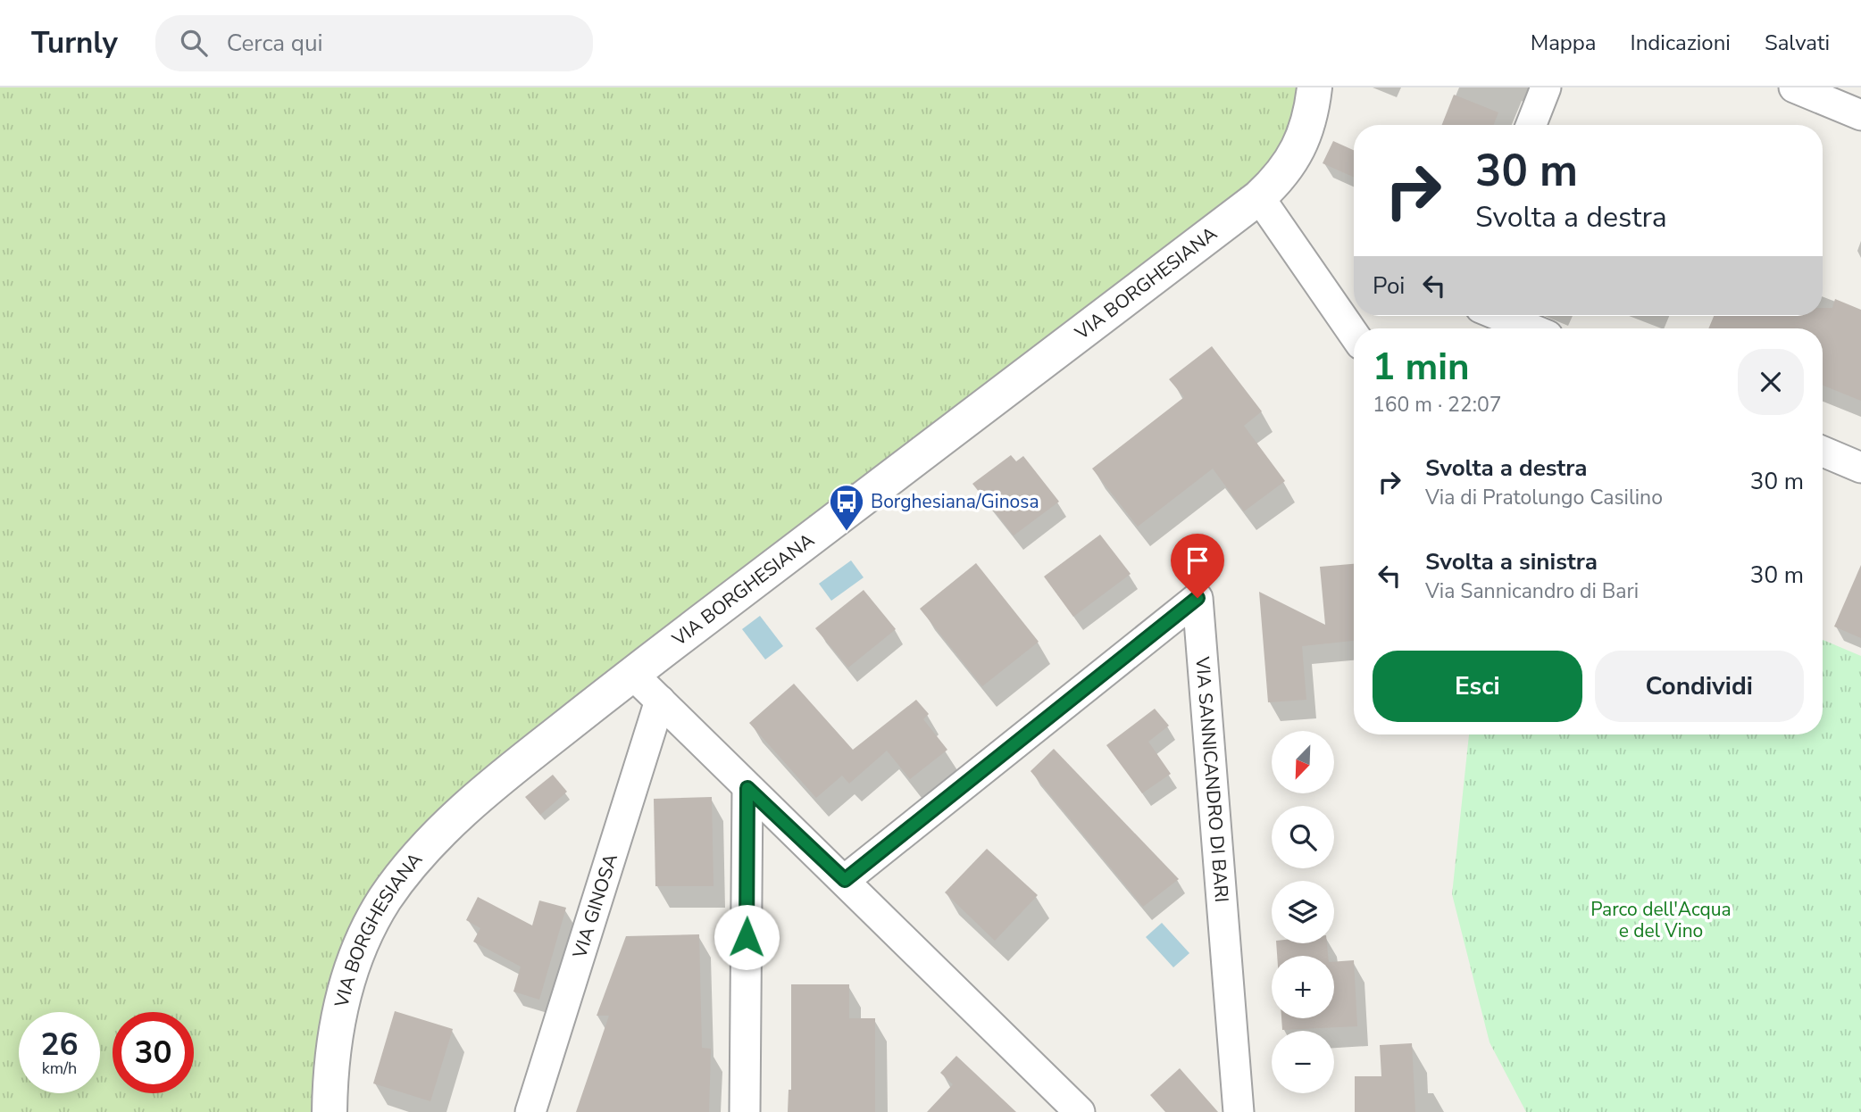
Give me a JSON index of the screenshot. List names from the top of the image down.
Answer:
{
  "streets": {
    "street": ["VIA BORGHESIANA", "VIA SANNICANDRO DI BARI", "VIA GINOSA"]
  },
  "parks": ["Parco dell'Acqua e del Vino"],
  "places": {
    "bus stop": ["Borghesiana/Ginosa"]
  },
  "north": "bottom left",
  "page": {
    "header": "Turnly",
    "search": "Cerca qui",
    "nav": ["Mappa", "Indicazioni", "Salvati"],
    "turn": ["30 m", "Svolta a destra"],
    "then": "Poi",
    "heading": ["1 min", "160 m · 22:07"],
    "list": [
      {
        "name": "Svolta a destra",
        "note": "Via di Pratolungo Casilino",
        "value": "30 m"
      },
      {
        "name": "Svolta a sinistra",
        "note": "Via Sannicandro di Bari",
        "value": "30 m"
      }
    ],
    "buttons": ["Esci", "Condividi"],
    "map_buttons": ["+", "−"],
    "speed": "26 km/h",
    "limit": "30"
  }
}
